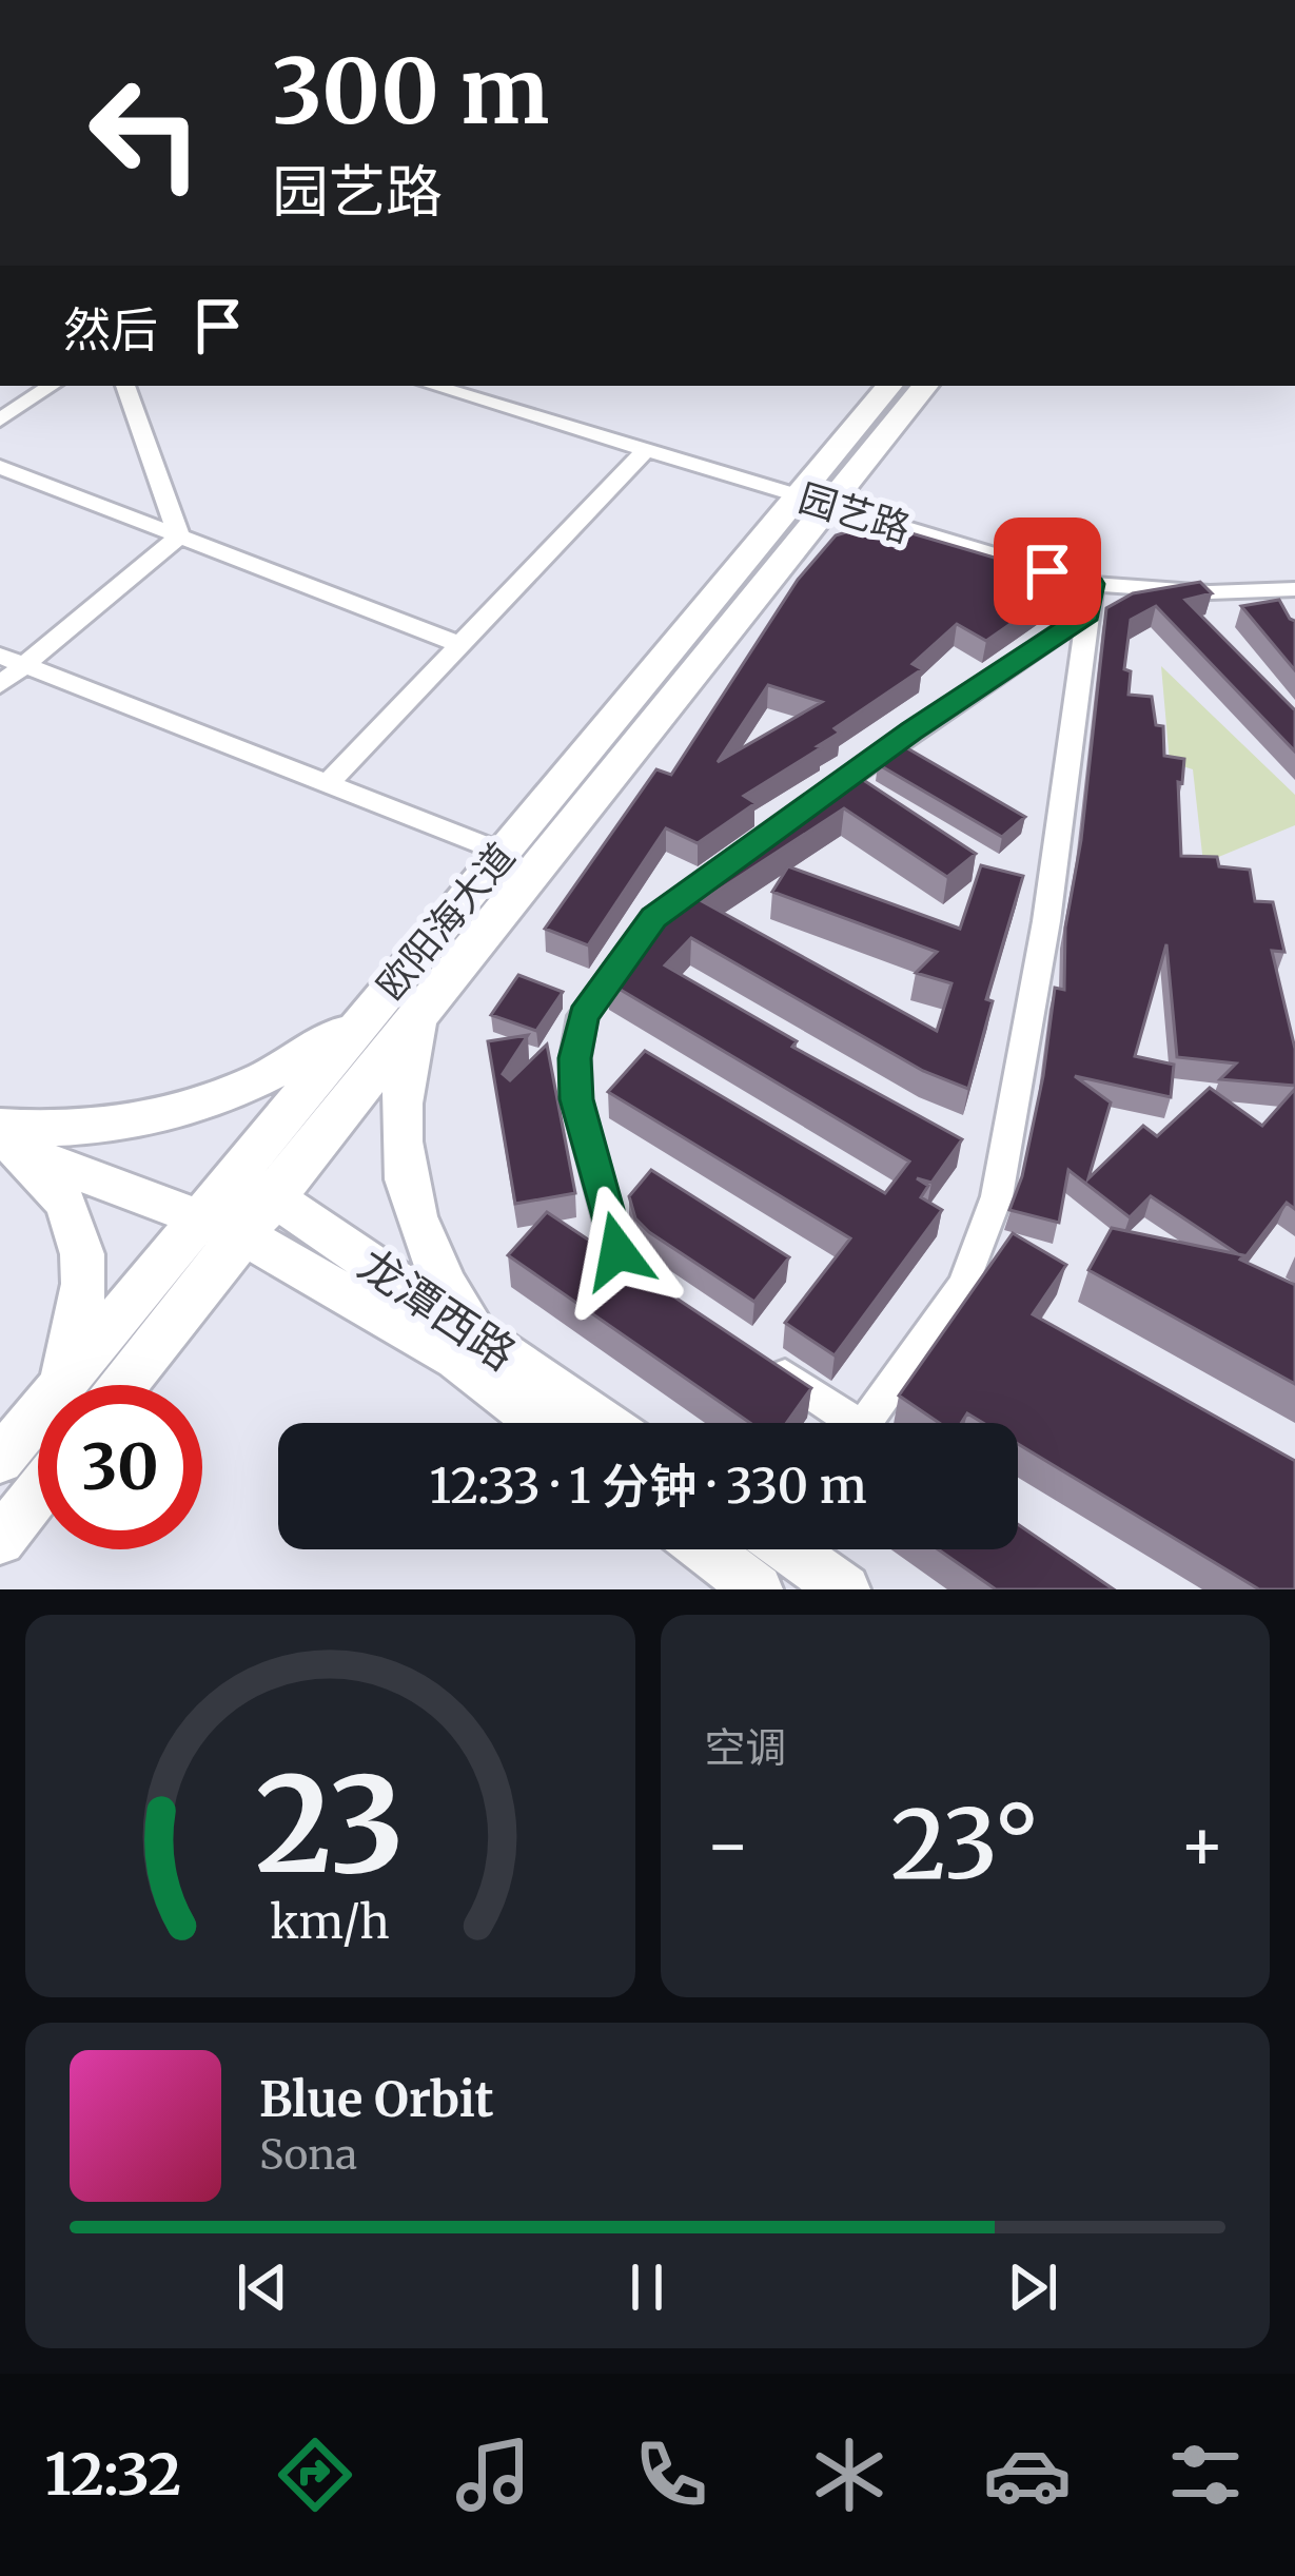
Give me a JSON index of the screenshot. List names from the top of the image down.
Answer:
{
  "streets": {
    "main road": ["欧阳海大道", "龙潭西路"],
    "street": ["园艺路"]
  },
  "crossings": [
    ["园艺路", "欧阳海大道"],
    ["欧阳海大道", "龙潭西路"]
  ],
  "page": {
    "turn": ["300 m", "园艺路"],
    "then": "然后",
    "limit": "30",
    "trip": "12:33 · 1 分钟 · 330 m",
    "tile": "空调",
    "heat": ["−", "23°", "+"],
    "song": ["Blue Orbit", "Sona"],
    "tabs": "12:32",
    "gauge": ["23", "km/h"]
  }
}
